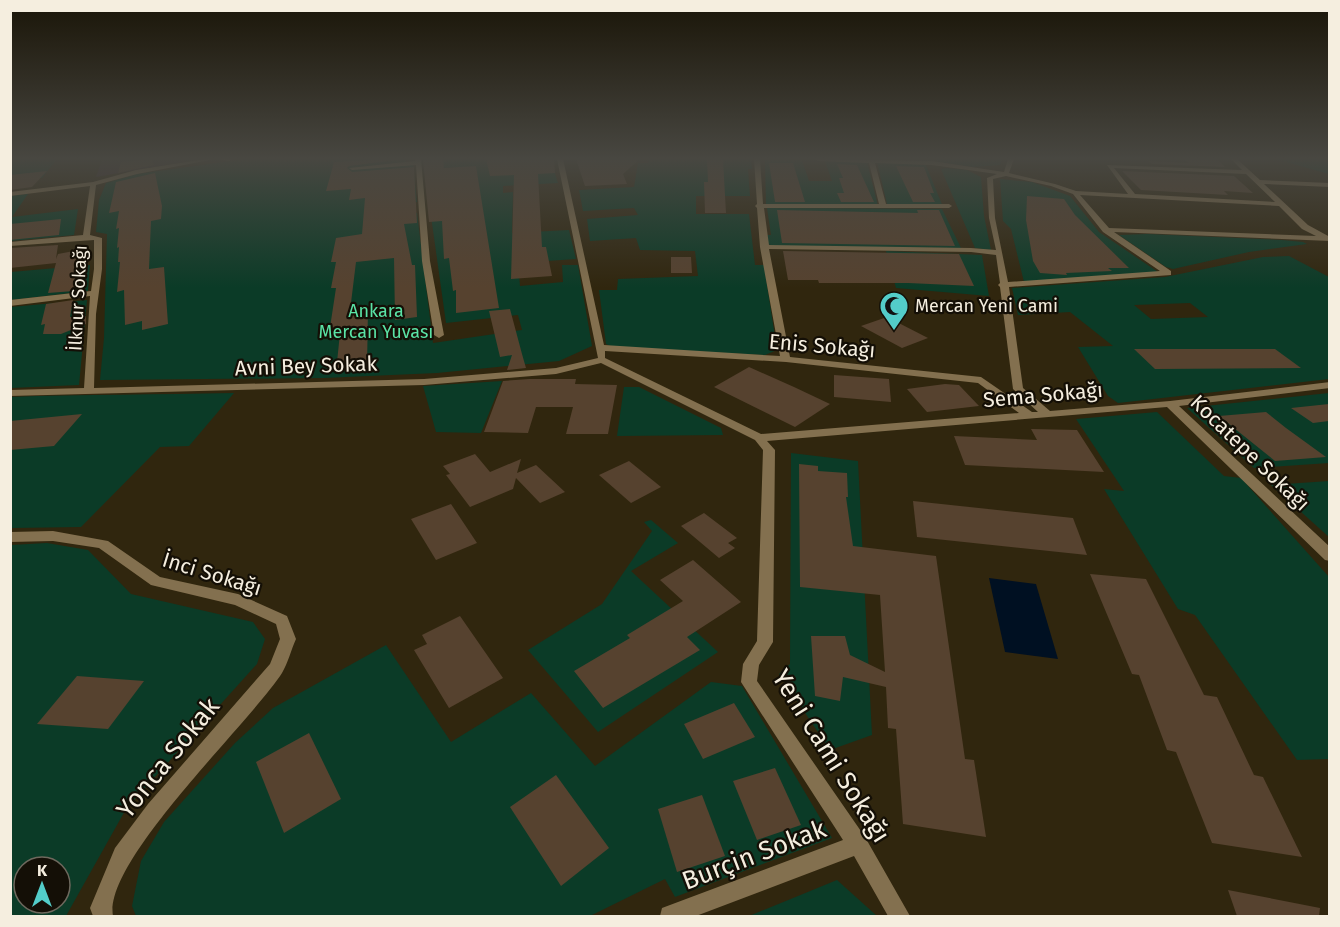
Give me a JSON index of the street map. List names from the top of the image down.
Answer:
{
  "streets": {
    "street": [
      "İlknur Sokağı",
      "Enis Sokağı",
      "Avni Bey Sokak",
      "Sema Sokağı",
      "Kocatepe Sokağı",
      "İnci Sokağı",
      "Yeni Cami Sokağı",
      "Yonca Sokak",
      "Burçin Sokak"
    ]
  },
  "crossings": [
    ["İlknur Sokağı", "Avni Bey Sokak"],
    ["Enis Sokağı", "Sema Sokağı"],
    ["Sema Sokağı", "Kocatepe Sokağı"],
    ["Sema Sokağı", "Yeni Cami Sokağı"],
    ["İnci Sokağı", "Yonca Sokak"],
    ["Yeni Cami Sokağı", "Burçin Sokak"]
  ],
  "parks": ["Ankara Mercan Yuvası"],
  "places": {
    "mosque": ["Mercan Yeni Cami"]
  },
  "north": "top"
}
